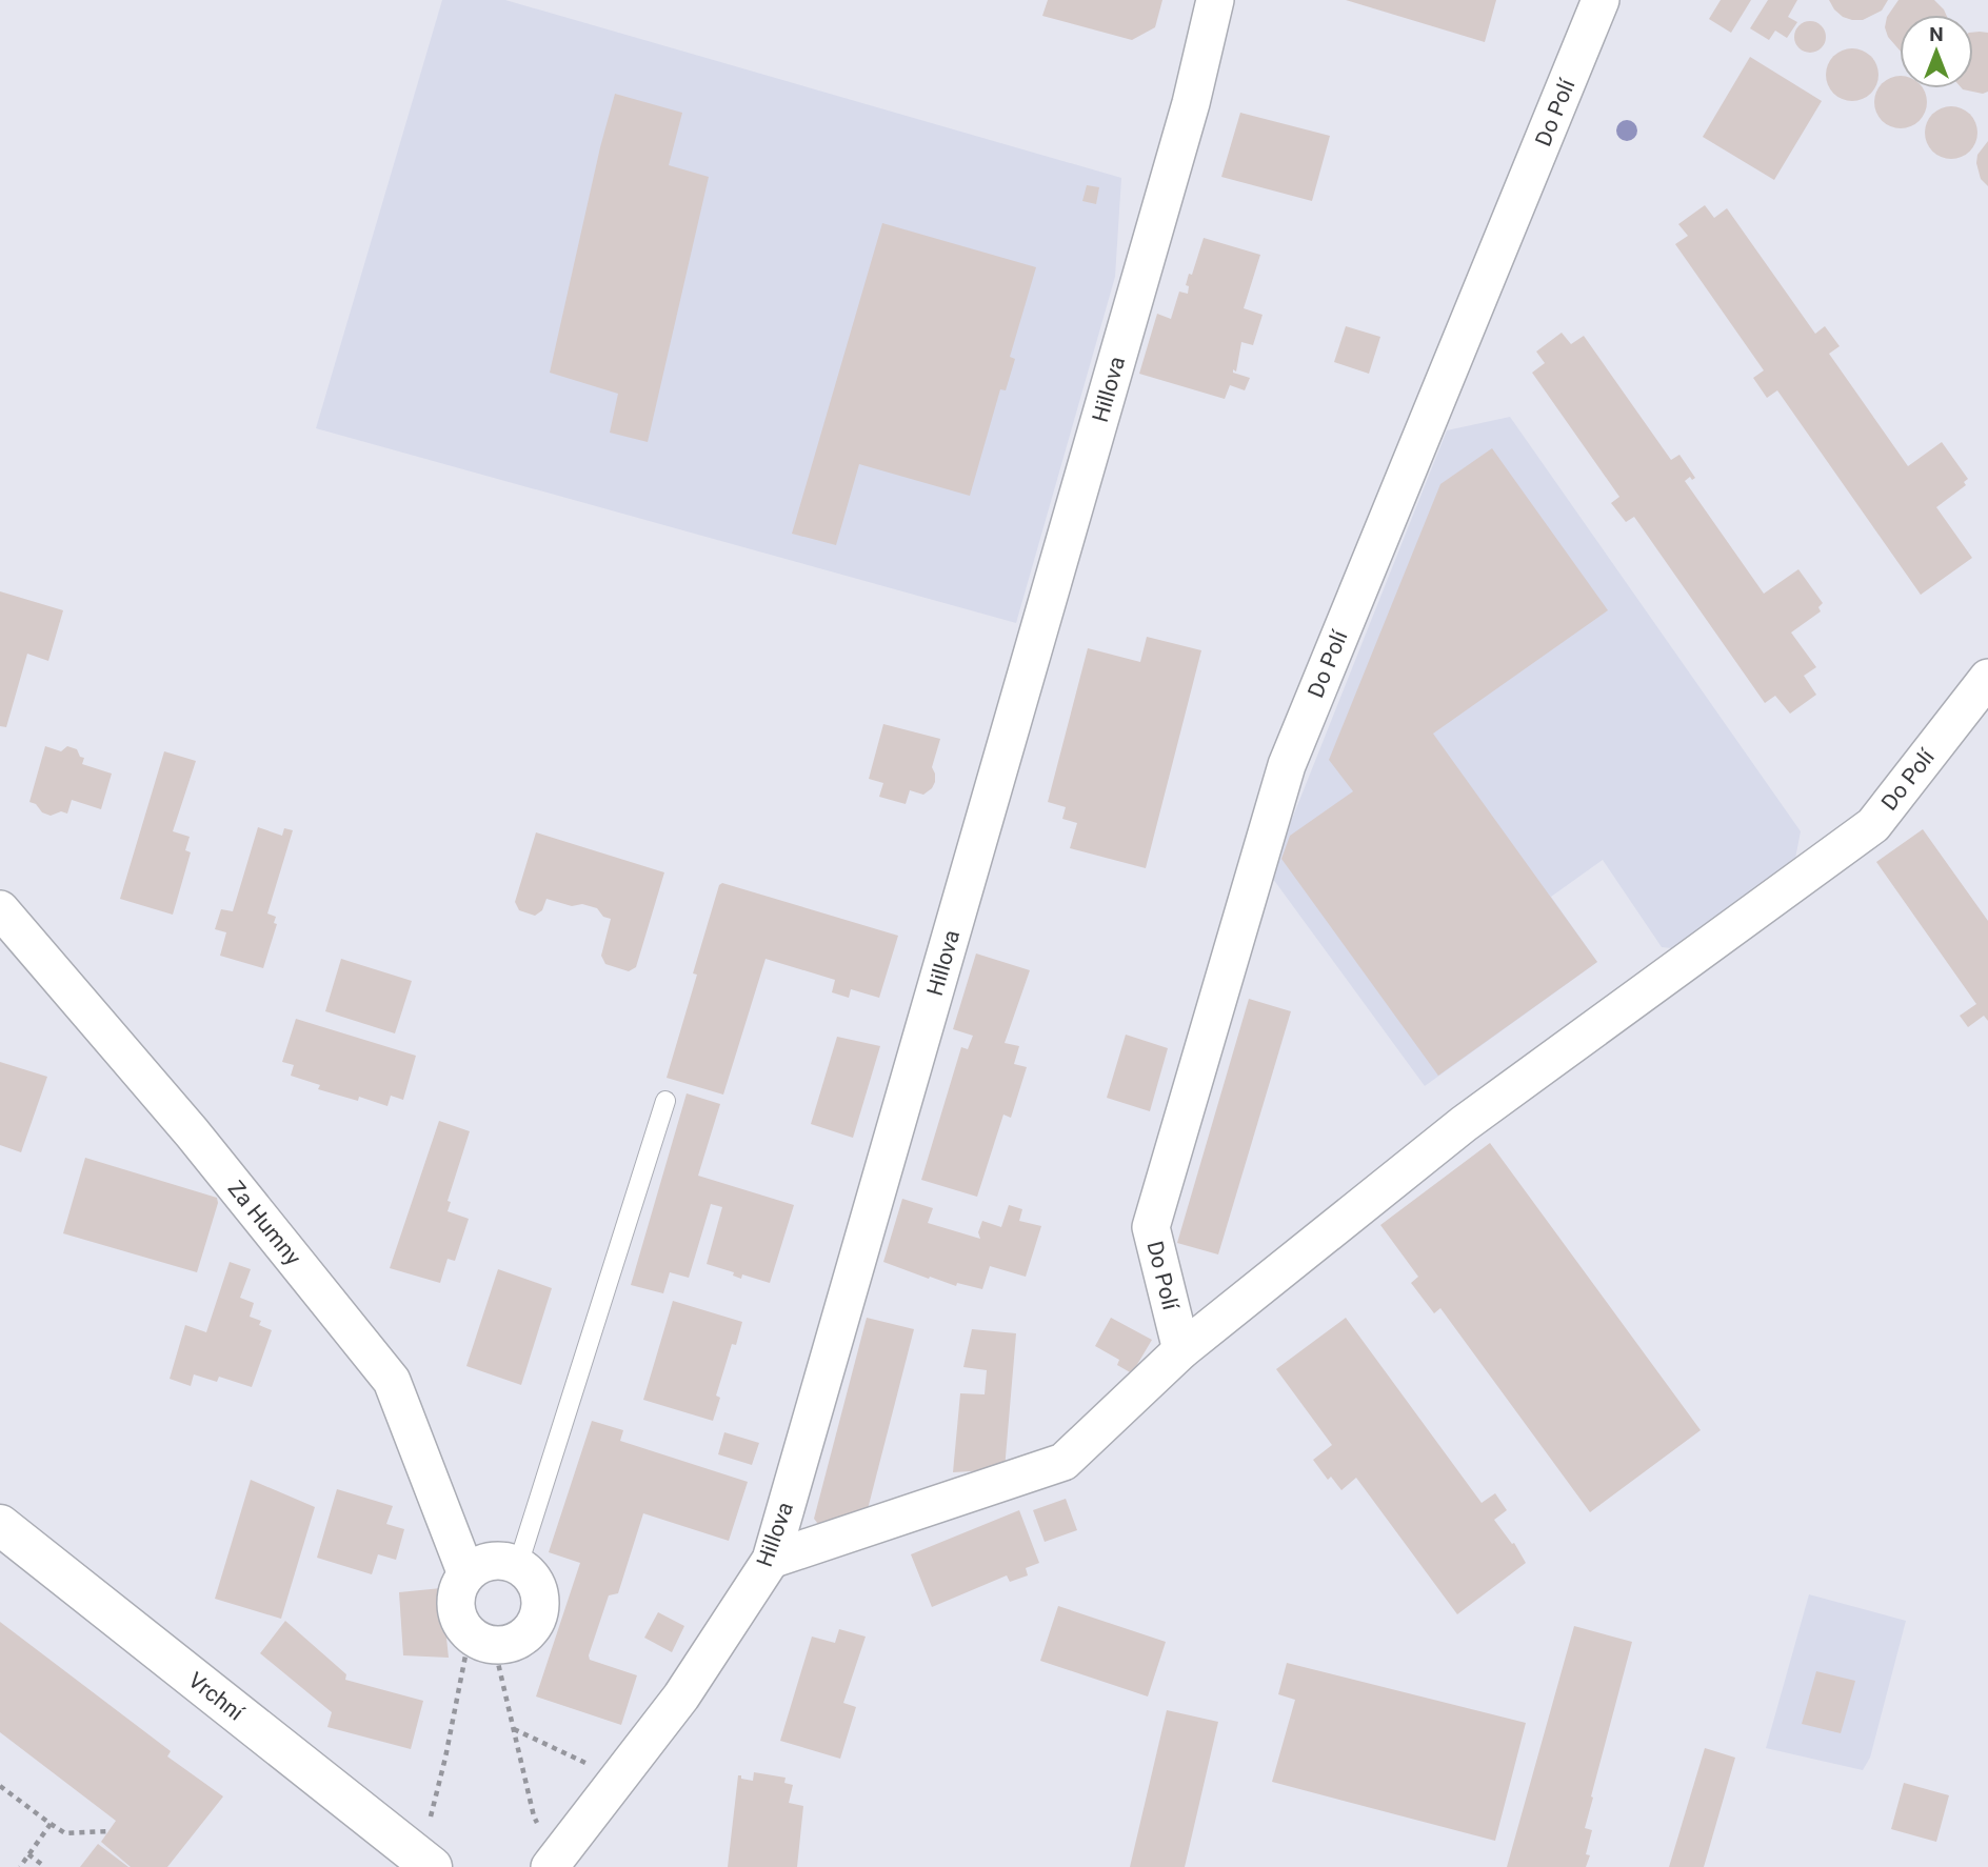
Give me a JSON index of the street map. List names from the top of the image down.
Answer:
{
  "streets": {
    "street": [
      "Do Polí",
      "Hillova",
      "Za Humny",
      "Vrchní"
    ]
  },
  "crossings": [
    ["Do Polí", "Hillova"]
  ],
  "north": "top"
}
